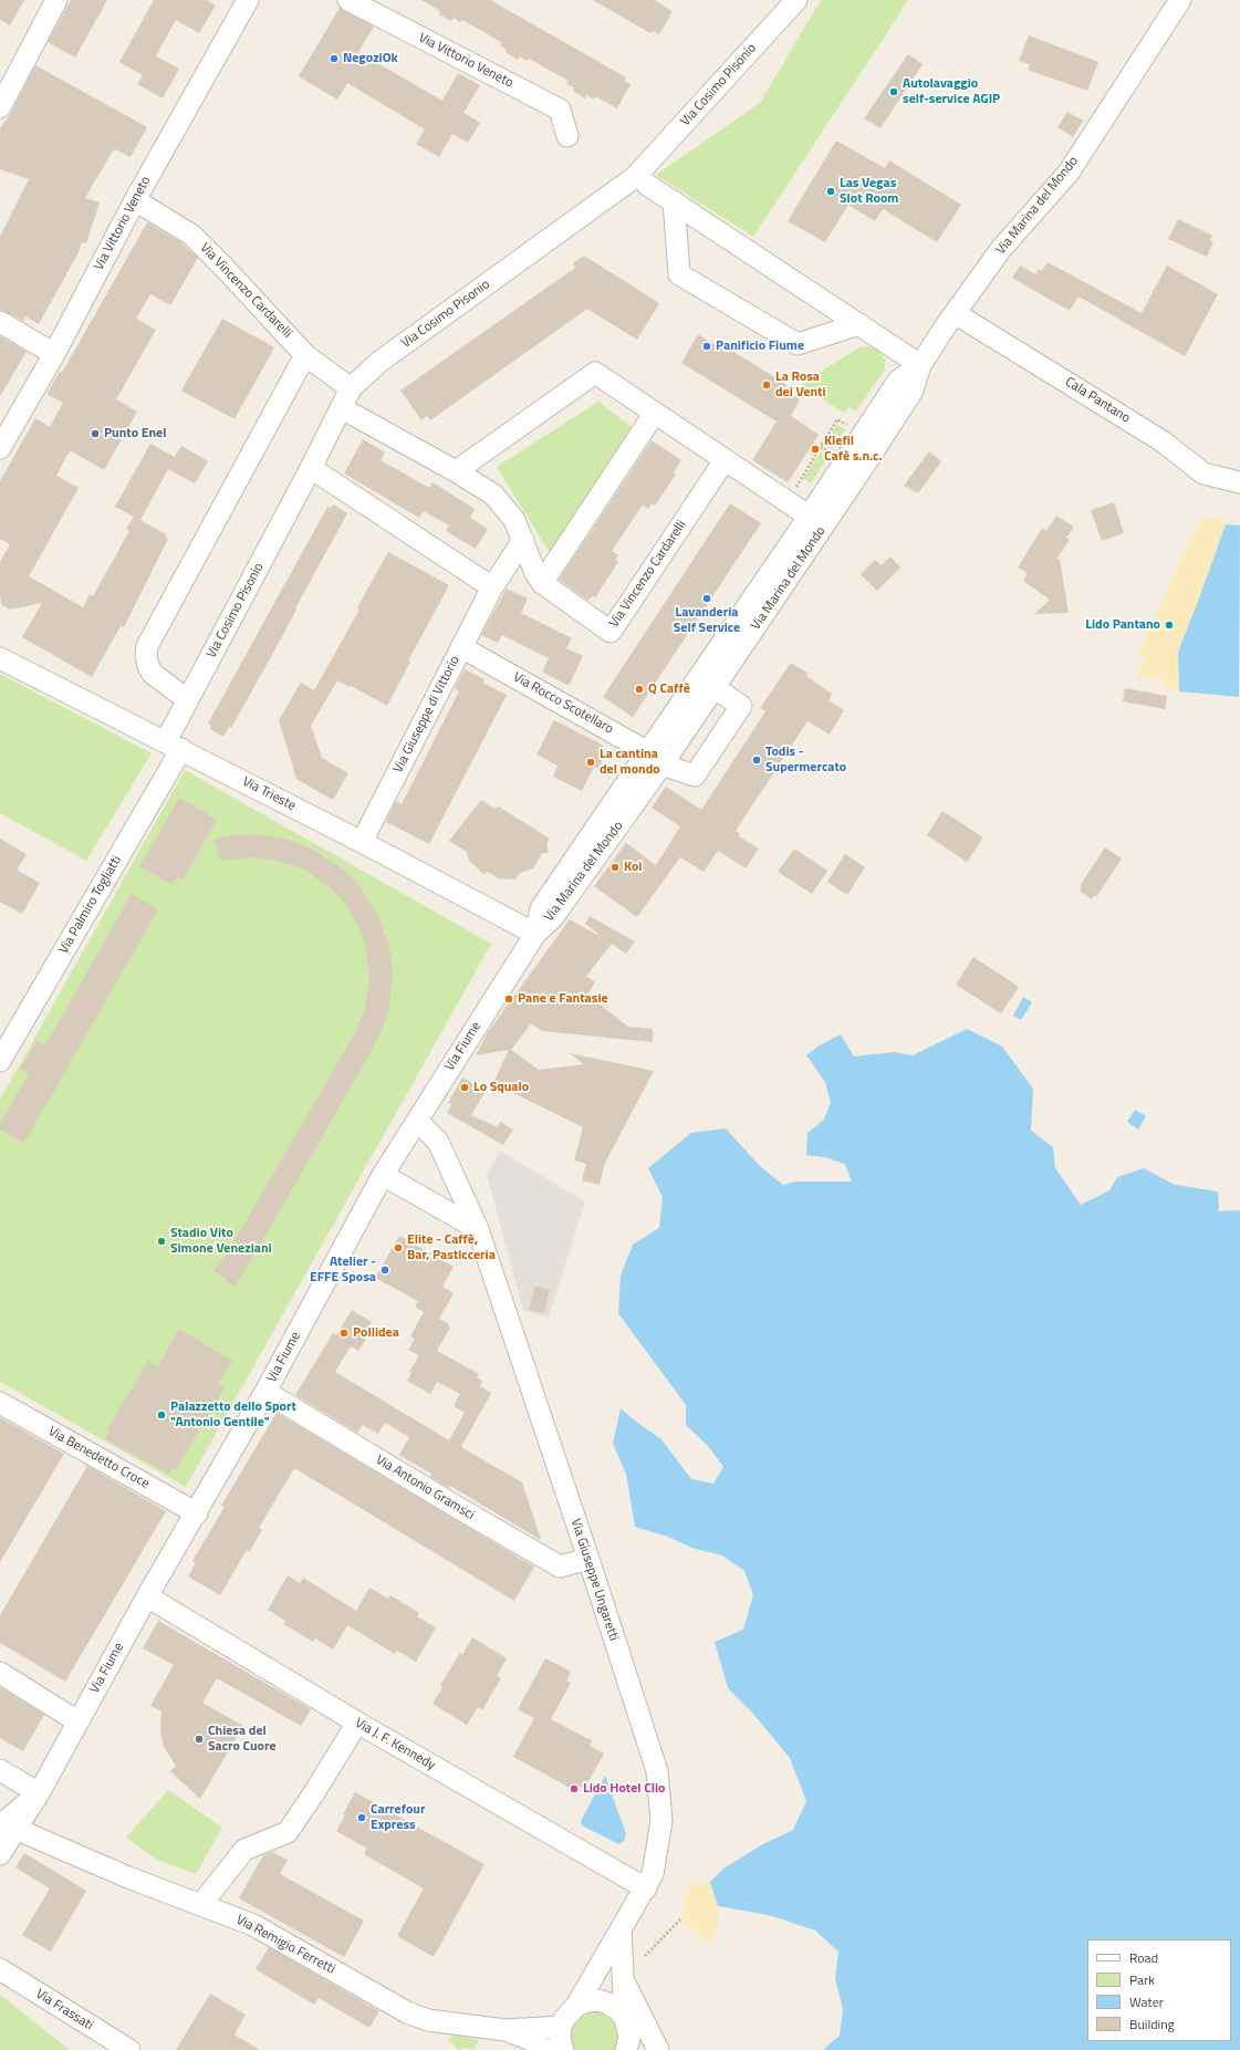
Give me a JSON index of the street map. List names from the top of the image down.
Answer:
{
  "streets": {
    "street": [
      "Via Vittorio Veneto",
      "Via Cosimo Pisonio",
      "Via Marina del Mondo",
      "Via Vincenzo Cardarelli",
      "Cala Pantano",
      "Via Rocco Scotellaro",
      "Via Giuseppe di Vittorio",
      "Via Trieste",
      "Via Palmiro Togliatti",
      "Via Fiume",
      "Via Benedetto Croce",
      "Via Antonio Gramsci",
      "Via Giuseppe Ungaretti",
      "Via J. F. Kennedy",
      "Via Remigio Ferretti",
      "Via Frassati"
    ]
  },
  "crossings": [
    ["Via Vittorio Veneto", "Via Vincenzo Cardarelli"],
    ["Via Cosimo Pisonio", "Via Vincenzo Cardarelli"],
    ["Via Cosimo Pisonio", "Via Trieste"],
    ["Via Cosimo Pisonio", "Via Palmiro Togliatti"],
    ["Via Marina del Mondo", "Cala Pantano"],
    ["Via Marina del Mondo", "Via Rocco Scotellaro"],
    ["Via Marina del Mondo", "Via Trieste"],
    ["Via Marina del Mondo", "Via Fiume"],
    ["Via Vincenzo Cardarelli", "Via Giuseppe di Vittorio"],
    ["Via Rocco Scotellaro", "Via Giuseppe di Vittorio"],
    ["Via Giuseppe di Vittorio", "Via Trieste"],
    ["Via Trieste", "Via Palmiro Togliatti"],
    ["Via Trieste", "Via Fiume"],
    ["Via Fiume", "Via Benedetto Croce"],
    ["Via Fiume", "Via Antonio Gramsci"],
    ["Via Fiume", "Via Giuseppe Ungaretti"],
    ["Via Fiume", "Via J. F. Kennedy"],
    ["Via Antonio Gramsci", "Via Giuseppe Ungaretti"],
    ["Via Giuseppe Ungaretti", "Via J. F. Kennedy"],
    ["Via Giuseppe Ungaretti", "Via Remigio Ferretti"]
  ],
  "places": [
    "NegoziOk",
    "Autolavaggio self-service AGIP",
    "Las Vegas Slot Room",
    "Panificio Fiume",
    "La Rosa dei Venti",
    "Punto Enel",
    "Klefil Cafè s.n.c.",
    "Lavanderia Self Service",
    "Lido Pantano",
    "Q Caffè",
    "Todis - Supermercato",
    "La cantina del mondo",
    "Koi",
    "Pane e Fantasie",
    "Lo Squalo",
    "Stadio Vito Simone Veneziani",
    "Elite - Caffè, Bar, Pasticceria",
    "Atelier - EFFE Sposa",
    "Pollidea",
    "Palazzetto dello Sport \"Antonio Gentile\"",
    "Chiesa del Sacro Cuore",
    "Lido Hotel Clio",
    "Carrefour Express"
  ],
  "legend": [
    "Road",
    "Park",
    "Water",
    "Building"
  ]
}
